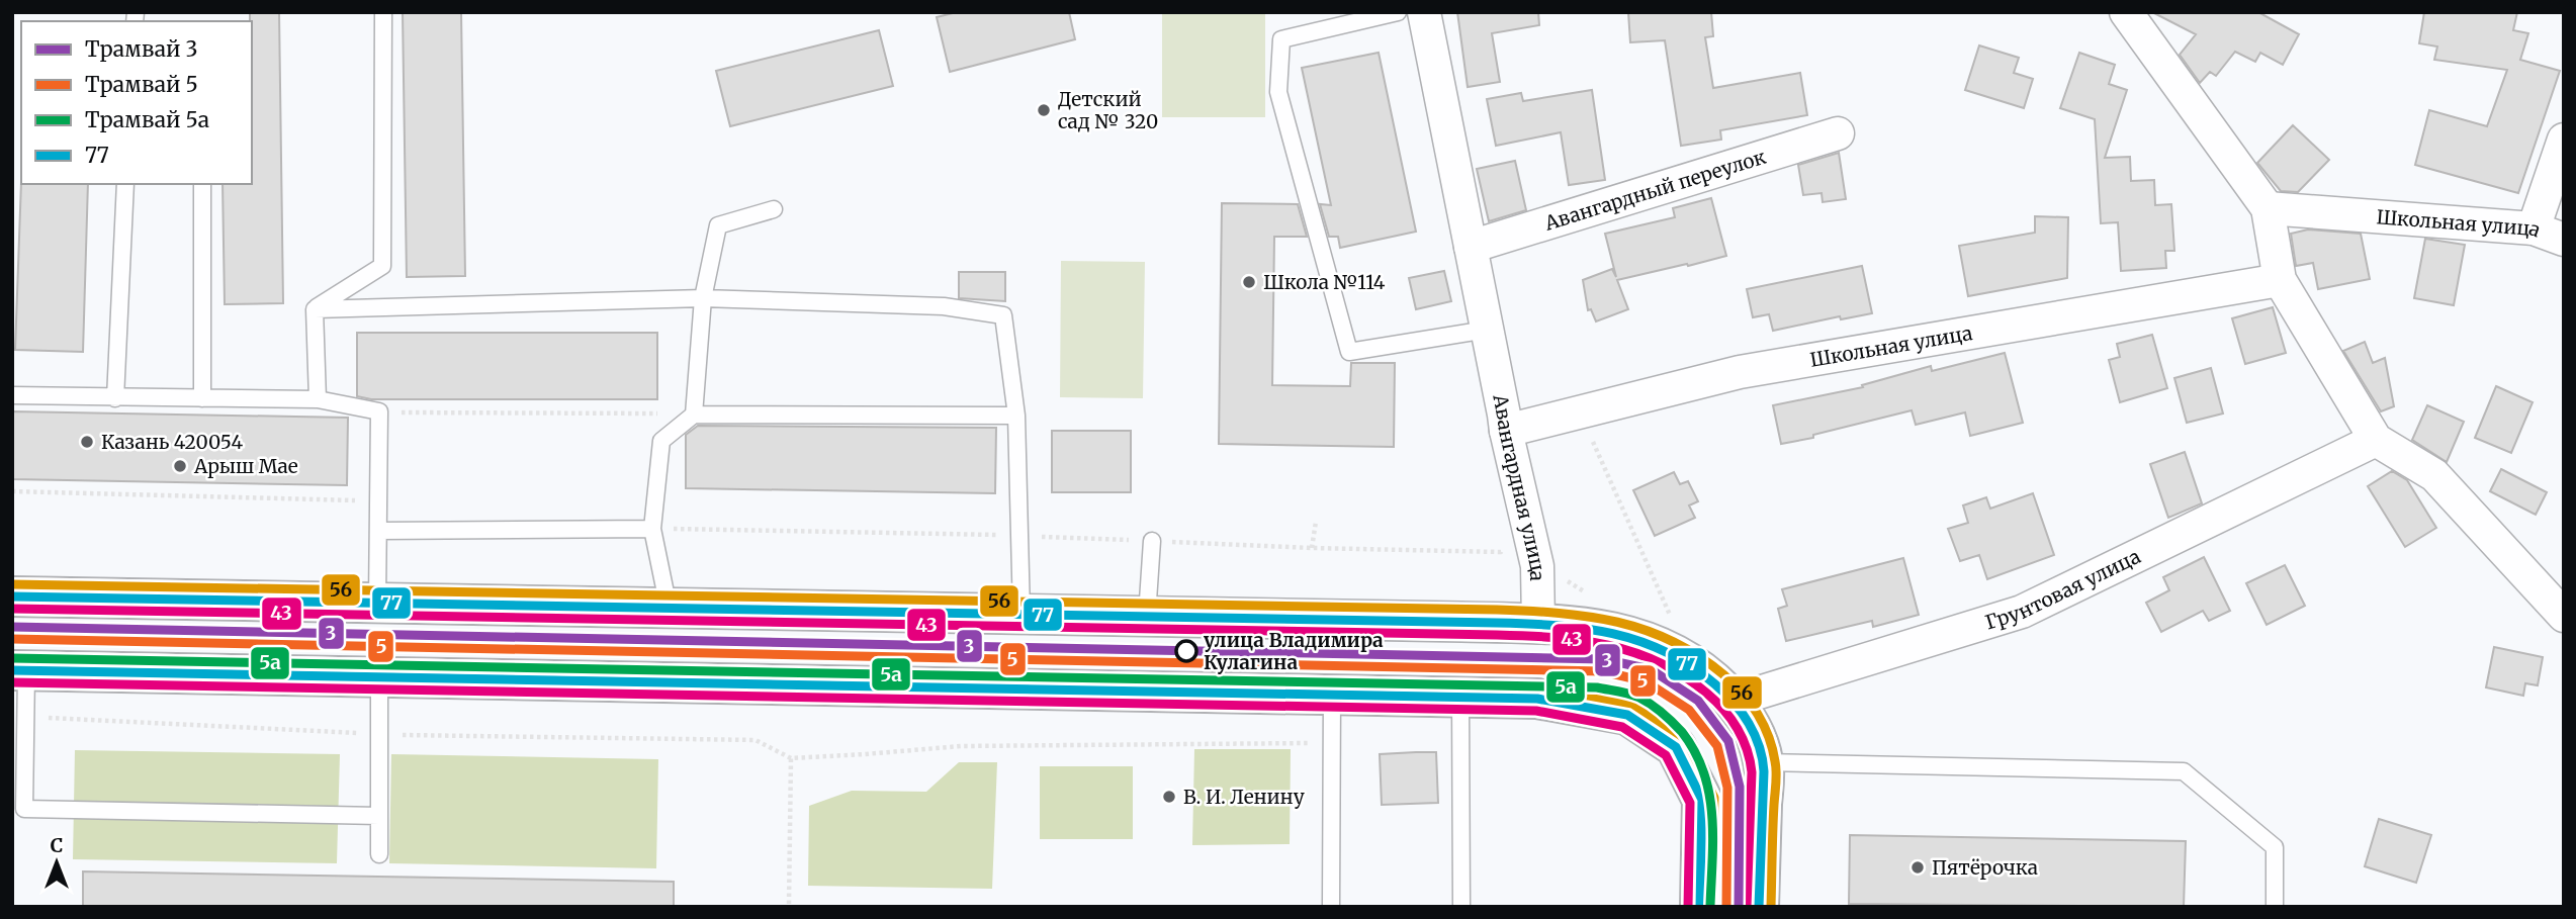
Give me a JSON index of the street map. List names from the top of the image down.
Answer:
{
  "streets": {
    "street": [
      "Авангардный переулок",
      "Школьная улица",
      "Авангардная улица",
      "Грунтовая улица"
    ]
  },
  "crossings": [
    ["Авангардный переулок", "Авангардная улица"],
    ["Школьная улица", "Авангардная улица"]
  ],
  "places": [
    "Детский сад № 320",
    "Школа №114",
    "Казань 420054",
    "Арыш Мае",
    "улица Владимира Кулагина",
    "В. И. Ленину",
    "Пятёрочка"
  ],
  "lines": [
    "transit line 56",
    "transit line 77",
    "transit line 43",
    "tram line 3",
    "tram line 5",
    "tram line 5а"
  ],
  "legend": [
    "Трамвай 3",
    "Трамвай 5",
    "Трамвай 5а",
    "77"
  ],
  "north": "top"
}
